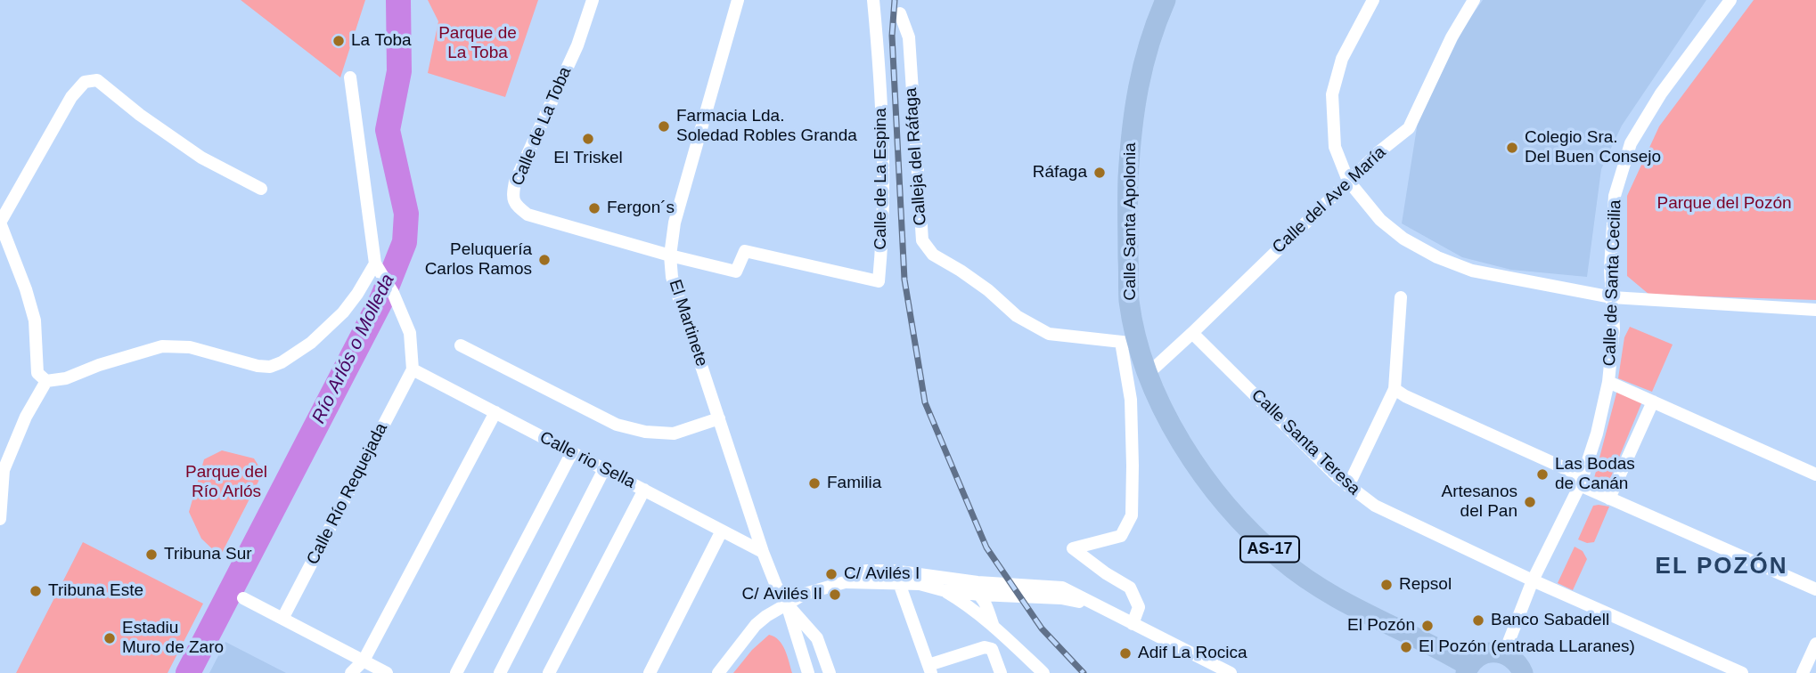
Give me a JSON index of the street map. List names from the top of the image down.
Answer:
{
  "streets": {
    "main road": ["Calle Santa Apolonia", "AS-17"],
    "street": [
      "Calle de La Toba",
      "Calleja del Ráfaga",
      "Calle de La Espina",
      "Calle del Ave María",
      "Calle de Santa Cecilia",
      "El Martinete",
      "Calle Santa Teresa",
      "Calle rio Sella",
      "Calle Río Requejada"
    ]
  },
  "crossings": [
    ["Calle de La Toba", "Calle de La Espina"],
    ["Calle de La Toba", "El Martinete"],
    ["Calleja del Ráfaga", "Calle Santa Apolonia"],
    ["Calle de La Espina", "El Martinete"],
    ["Calle del Ave María", "Calle Santa Apolonia"],
    ["Calle del Ave María", "Calle Santa Teresa"],
    ["Calle de Santa Cecilia", "Calle Santa Teresa"],
    ["El Martinete", "Calle rio Sella"],
    ["Calle rio Sella", "Calle Río Requejada"]
  ],
  "districts": ["EL POZÓN"],
  "water": ["Río Arlós o Molleda"],
  "parks": ["Parque de La Toba", "Parque del Pozón", "Parque del Río Arlós"],
  "places": [
    "La Toba",
    "Farmacia Lda. Soledad Robles Granda",
    "El Triskel",
    "Colegio Sra. Del Buen Consejo",
    "Ráfaga",
    "Fergon´s",
    "Peluquería Carlos Ramos",
    "Las Bodas de Canán",
    "Familia",
    "Artesanos del Pan",
    "Tribuna Sur",
    "C/ Avilés I",
    "Repsol",
    "Tribuna Este",
    "C/ Avilés II",
    "Banco Sabadell",
    "El Pozón",
    "Estadiu Muro de Zaro",
    "El Pozón (entrada LLaranes)",
    "Adif La Rocica"
  ]
}
